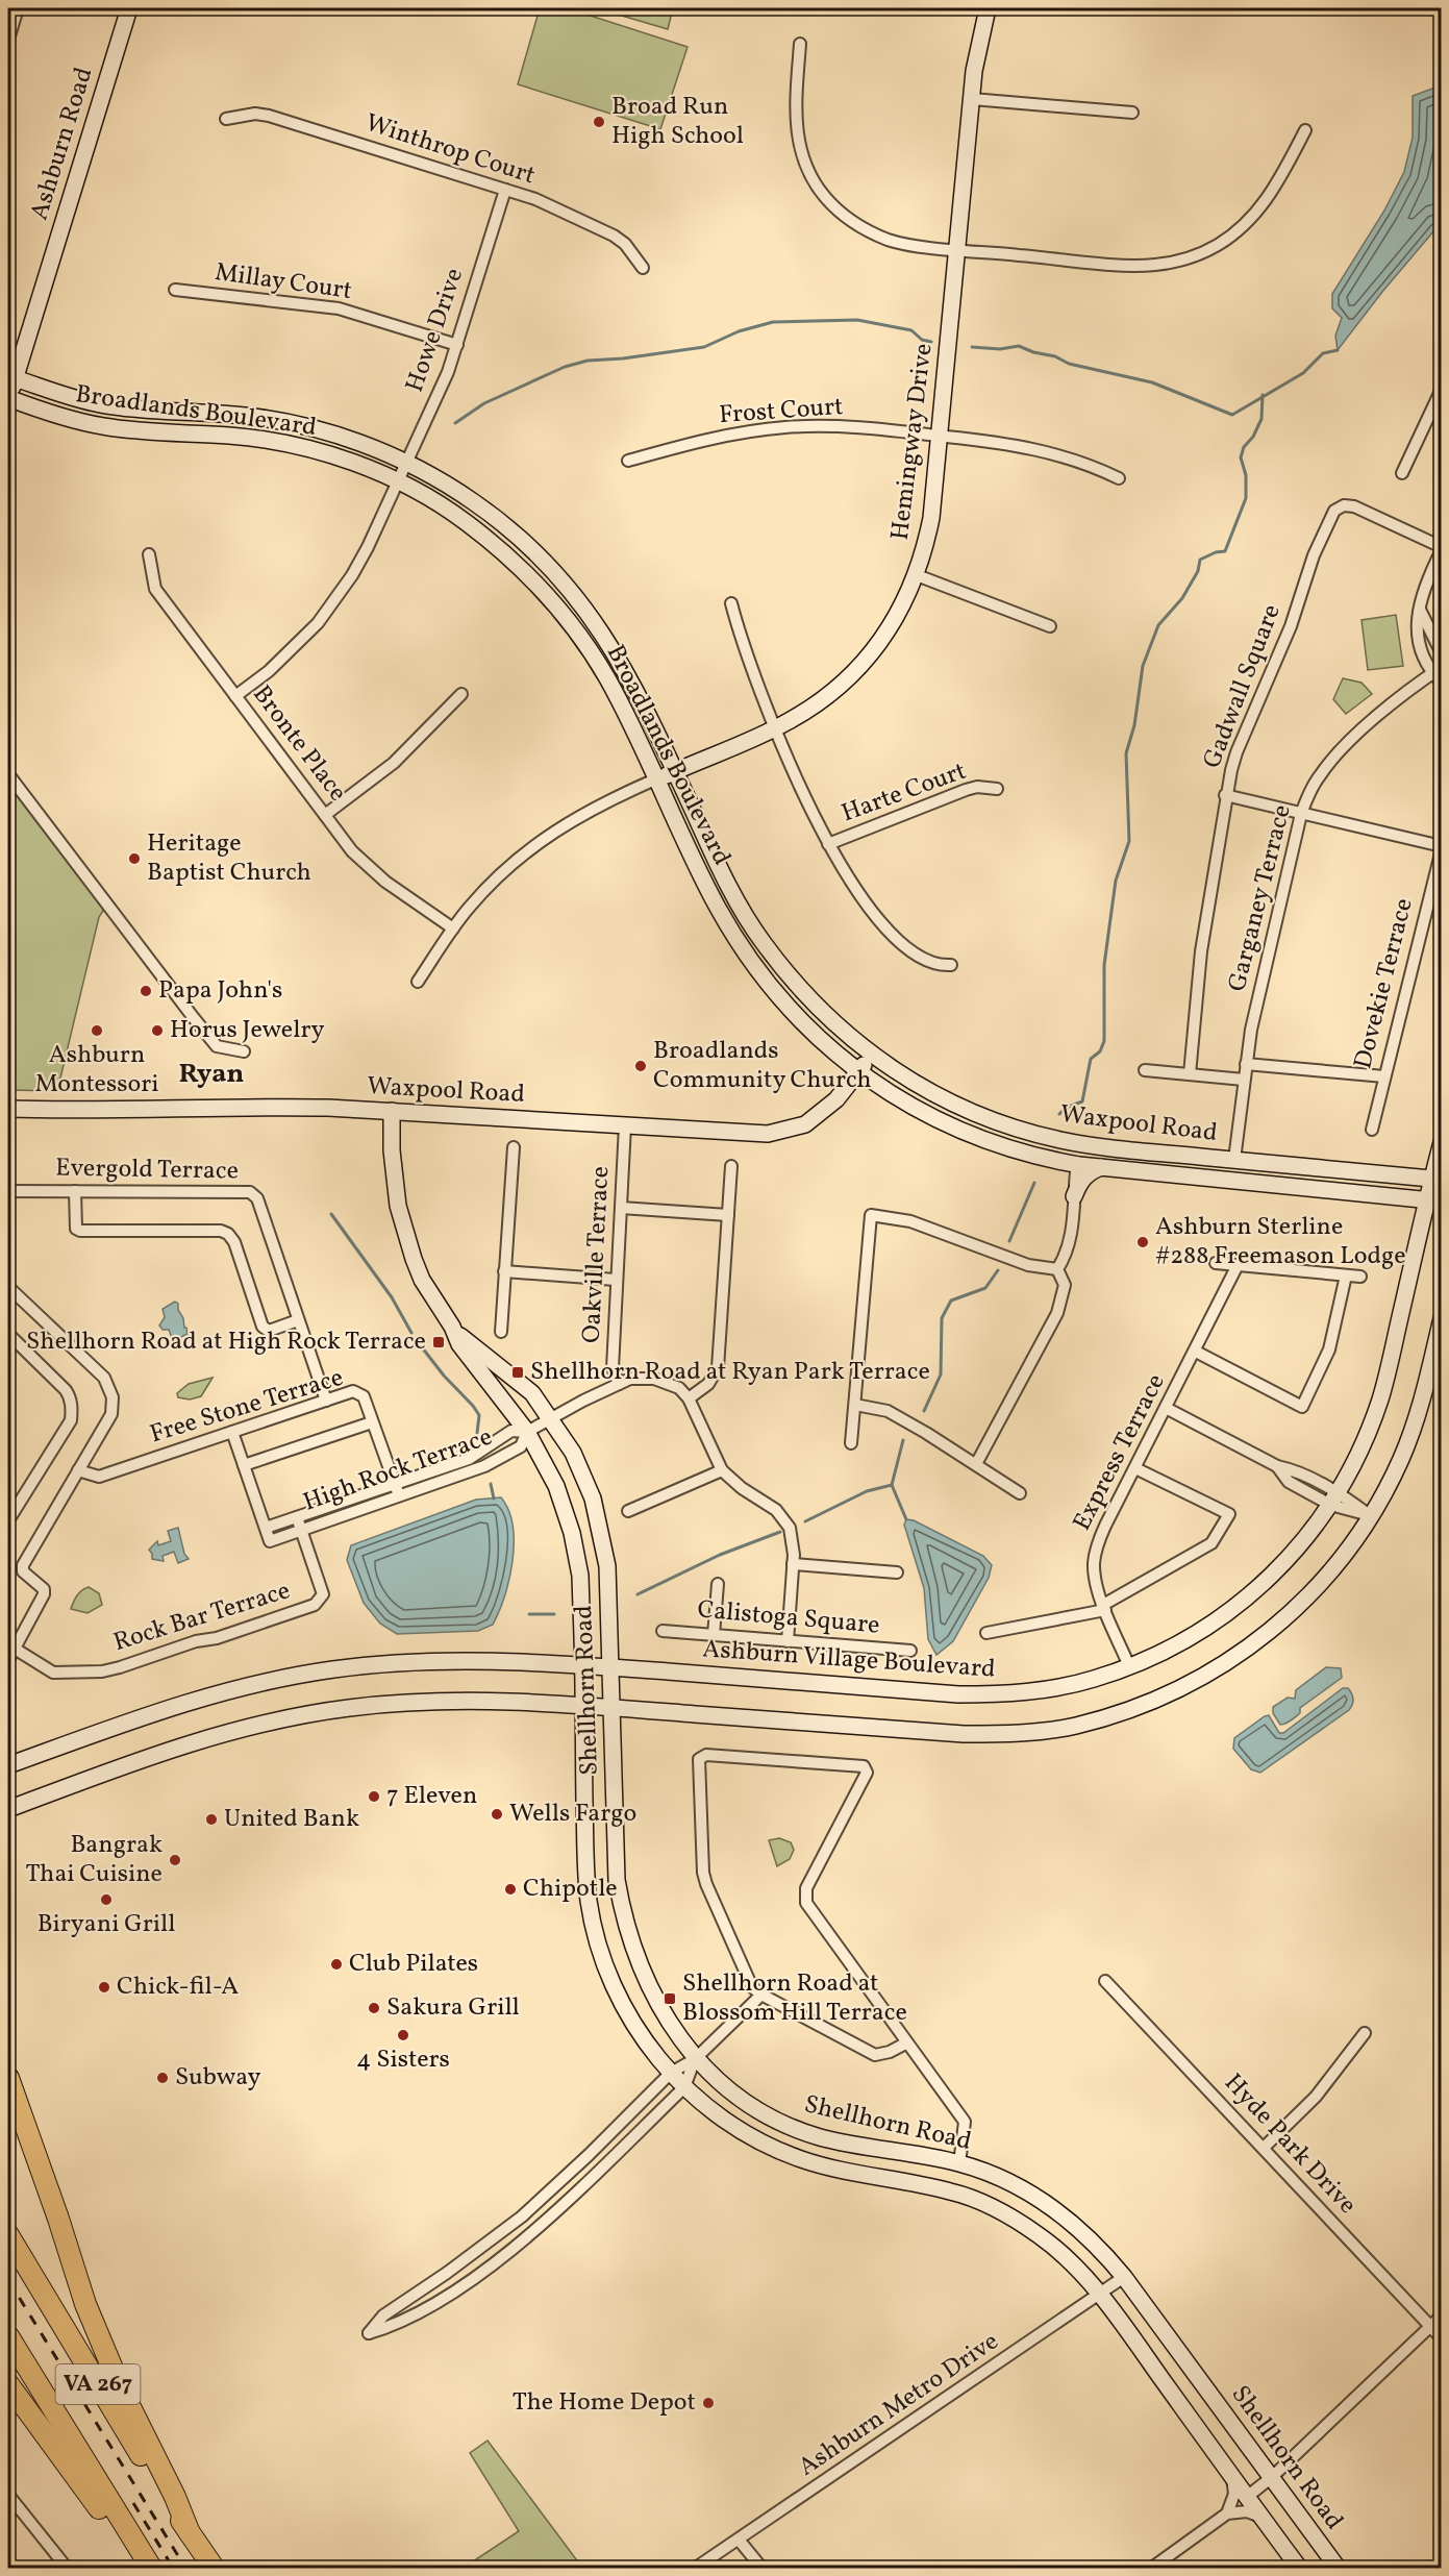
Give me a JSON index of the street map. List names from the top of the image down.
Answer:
{
  "streets": {
    "highway": ["VA 267"],
    "main road": [
      "Ashburn Road",
      "Broadlands Boulevard",
      "Hemingway Drive",
      "Waxpool Road",
      "Ashburn Village Boulevard",
      "Shellhorn Road"
    ],
    "street": [
      "Winthrop Court",
      "Millay Court",
      "Howe Drive",
      "Frost Court",
      "Gadwall Square",
      "Bronte Place",
      "Harte Court",
      "Garganey Terrace",
      "Dovekie Terrace",
      "Evergold Terrace",
      "Oakville Terrace",
      "Free Stone Terrace",
      "Express Terrace",
      "High Rock Terrace",
      "Rock Bar Terrace",
      "Calistoga Square",
      "Hyde Park Drive",
      "Ashburn Metro Drive"
    ]
  },
  "crossings": [
    ["Ashburn Road", "Broadlands Boulevard"],
    ["Winthrop Court", "Howe Drive"],
    ["Millay Court", "Howe Drive"],
    ["Howe Drive", "Broadlands Boulevard"],
    ["Howe Drive", "Bronte Place"],
    ["Broadlands Boulevard", "Hemingway Drive"],
    ["Broadlands Boulevard", "Waxpool Road"],
    ["Frost Court", "Hemingway Drive"],
    ["Garganey Terrace", "Waxpool Road"],
    ["Waxpool Road", "Oakville Terrace"],
    ["Waxpool Road", "Ashburn Village Boulevard"],
    ["Waxpool Road", "Shellhorn Road"],
    ["Evergold Terrace", "Free Stone Terrace"],
    ["Free Stone Terrace", "High Rock Terrace"],
    ["Express Terrace", "Ashburn Village Boulevard"],
    ["High Rock Terrace", "Rock Bar Terrace"],
    ["High Rock Terrace", "Shellhorn Road"],
    ["Ashburn Village Boulevard", "Shellhorn Road"],
    ["Shellhorn Road", "Ashburn Metro Drive"]
  ],
  "districts": ["Ryan"],
  "places": {
    "other": [
      "Broad Run High School",
      "Heritage Baptist Church",
      "Papa John's",
      "Ashburn Montessori",
      "Horus Jewelry",
      "Broadlands Community Church",
      "Ashburn Sterline #288 Freemason Lodge",
      "7 Eleven",
      "Wells Fargo",
      "United Bank",
      "Bangrak Thai Cuisine",
      "Chipotle",
      "Biryani Grill",
      "Club Pilates",
      "Chick-fil-A",
      "Sakura Grill",
      "4 Sisters",
      "Subway",
      "The Home Depot"
    ],
    "transit": ["Shellhorn Road at High Rock Terrace", "Shellhorn Road at Ryan Park Terrace", "Shellhorn Road at Blossom Hill Terrace"]
  }
}
